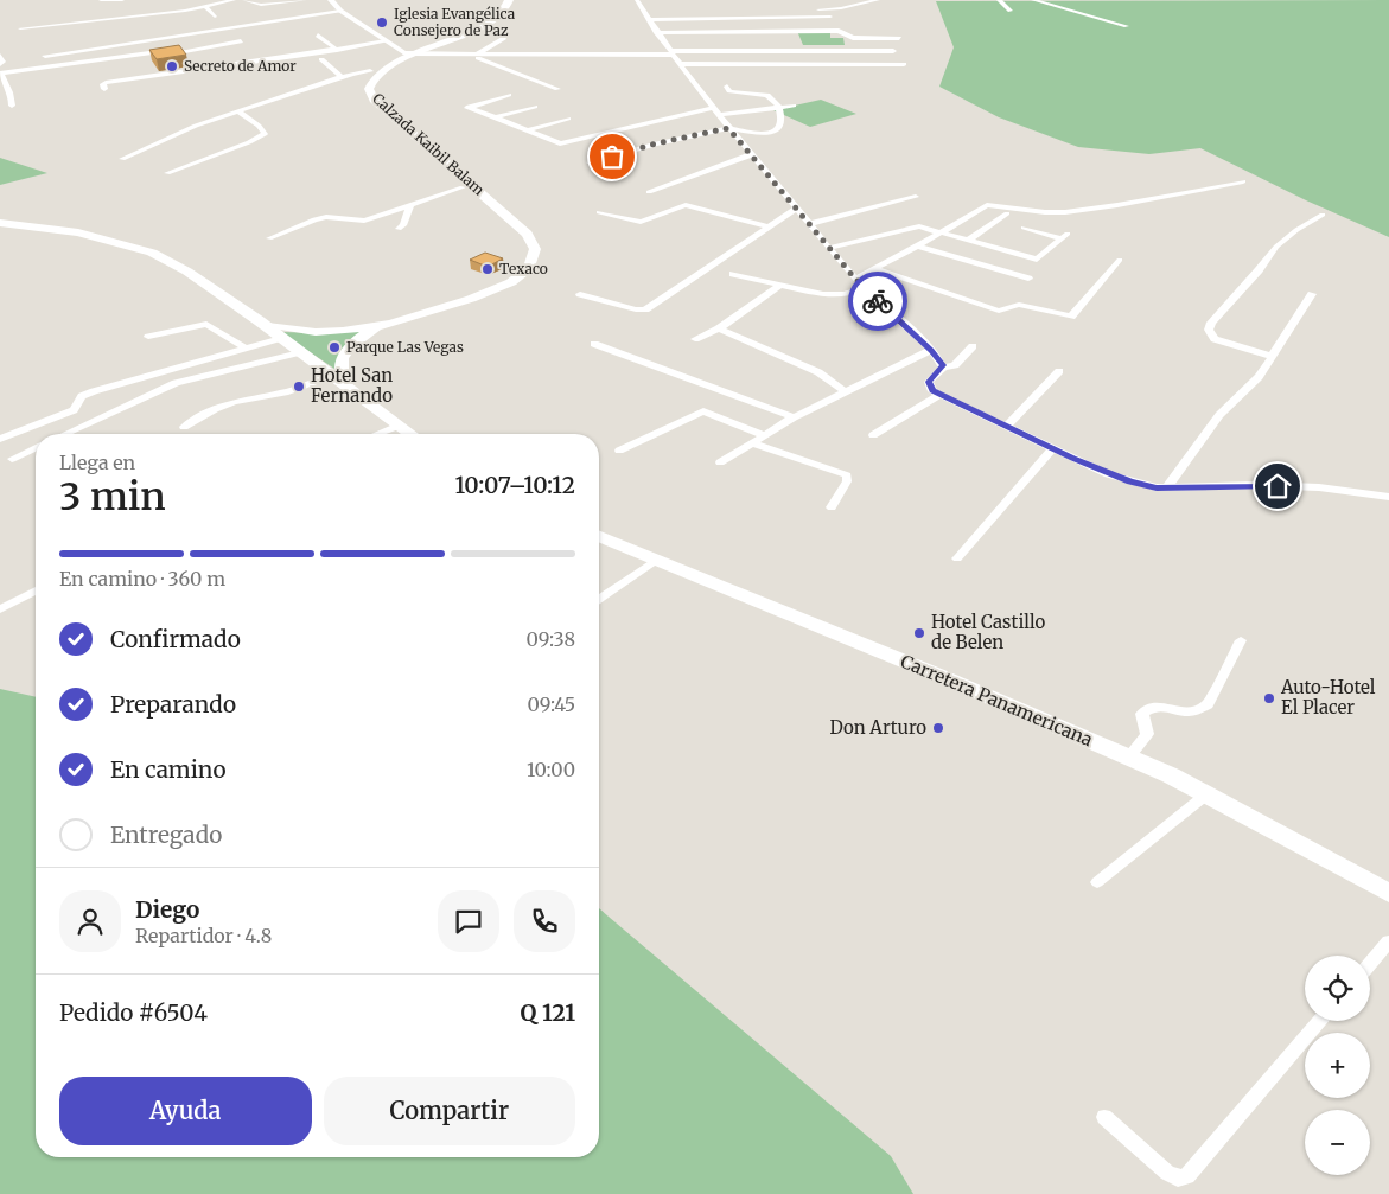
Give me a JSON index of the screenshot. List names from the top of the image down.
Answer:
{
  "streets": {
    "highway": ["Carretera Panamericana"],
    "main road": ["Calzada Kaibil Balam"]
  },
  "places": [
    "Iglesia Evangélica Consejero de Paz",
    "Secreto de Amor",
    "Texaco",
    "Parque Las Vegas",
    "Hotel San Fernando",
    "Hotel Castillo de Belen",
    "Auto-Hotel El Placer",
    "Don Arturo"
  ],
  "page": {
    "heading": ["3 min", "Llega en", "10:07–10:12"],
    "panel": [
      "Diego",
      "Repartidor · 4.8",
      "Pedido #6504",
      "Q 121"
    ],
    "bar": "En camino · 360 m",
    "list": [
      ["Confirmado", "09:38"],
      ["Preparando", "09:45"],
      ["En camino", "10:00"],
      "Entregado"
    ],
    "map_buttons": ["+", "−"],
    "buttons": ["Ayuda", "Compartir"]
  }
}
